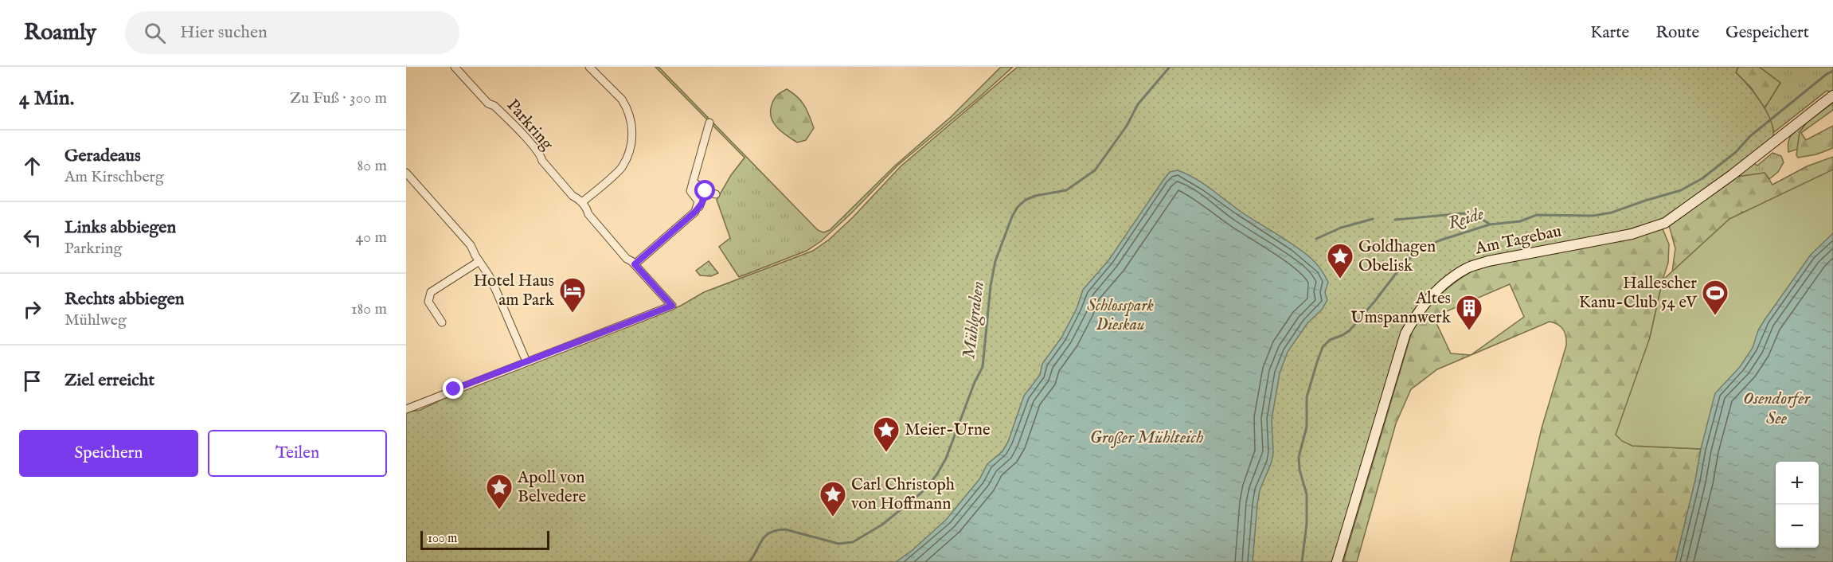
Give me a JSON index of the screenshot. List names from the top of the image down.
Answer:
{
  "streets": {
    "street": ["Parkring", "Am Tagebau"]
  },
  "water": [
    "Reide",
    "Mühlgraben",
    "Osendorfer See",
    "Großer Mühlteich"
  ],
  "parks": ["Schlosspark Dieskau"],
  "places": {
    "place": [
      "Goldhagen Obelisk",
      "Meier-Urne",
      "Apoll von Belvedere",
      "Carl Christoph von Hoffmann"
    ],
    "hotel": ["Hotel Haus am Park"],
    "sports": ["Hallescher Kanu-Club 54 eV"],
    "building": ["Altes Umspannwerk"]
  },
  "scale_bar": "100 m",
  "page": {
    "header": "Roamly",
    "search": "Hier suchen",
    "nav": ["Karte", "Route", "Gespeichert"],
    "heading": ["4 Min.", "Zu Fuß · 300 m"],
    "list": [
      ["Geradeaus", "Am Kirschberg", "80 m"],
      ["Links abbiegen", "Parkring", "40 m"],
      ["Rechts abbiegen", "Mühlweg", "180 m"],
      "Ziel erreicht"
    ],
    "buttons": ["Speichern", "Teilen"],
    "map_buttons": ["+", "−"],
    "scale": "100 m"
  }
}
